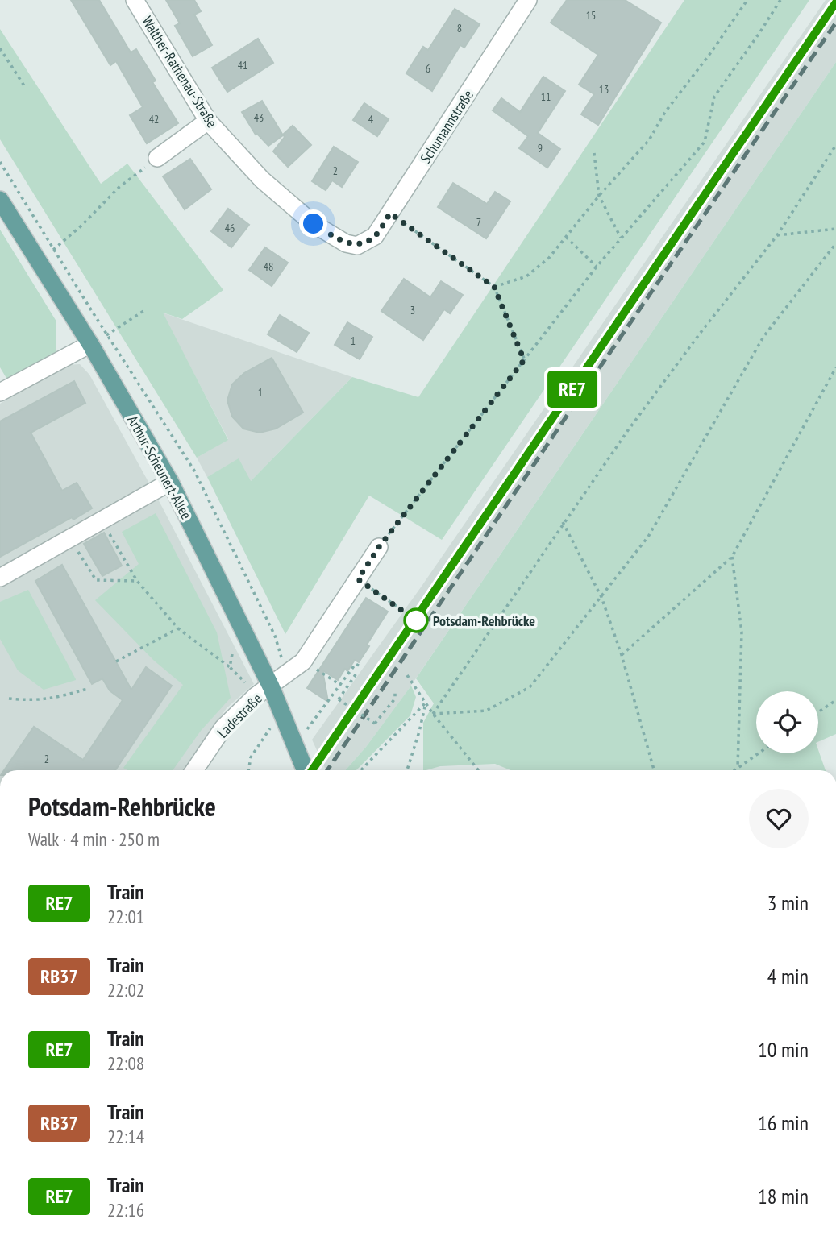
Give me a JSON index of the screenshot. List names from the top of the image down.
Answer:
{
  "streets": {
    "main road": ["Arthur-Scheunert-Allee"],
    "street": ["Walther-Rathenau-Straße", "Schumannstraße", "Ladestraße"]
  },
  "crossings": [
    ["Walther-Rathenau-Straße", "Schumannstraße"],
    ["Arthur-Scheunert-Allee", "Ladestraße"]
  ],
  "places": ["Potsdam-Rehbrücke"],
  "house_numbers": [
    "15",
    "8",
    "41",
    "6",
    "13",
    "11",
    "43",
    "42",
    "4",
    "9",
    "2",
    "7",
    "46",
    "48",
    "3",
    "1",
    "1",
    "2"
  ],
  "page": {
    "on_map": "RE7",
    "heading": ["Potsdam-Rehbrücke", "Walk · 4 min · 250 m"],
    "list": [
      {
        "mark": "RE7",
        "name": "Train",
        "note": "22:01",
        "value": "3 min"
      },
      {
        "mark": "RB37",
        "name": "Train",
        "note": "22:02",
        "value": "4 min"
      },
      {
        "mark": "RE7",
        "name": "Train",
        "note": "22:08",
        "value": "10 min"
      },
      {
        "mark": "RB37",
        "name": "Train",
        "note": "22:14",
        "value": "16 min"
      },
      {
        "mark": "RE7",
        "name": "Train",
        "note": "22:16",
        "value": "18 min"
      }
    ]
  }
}
